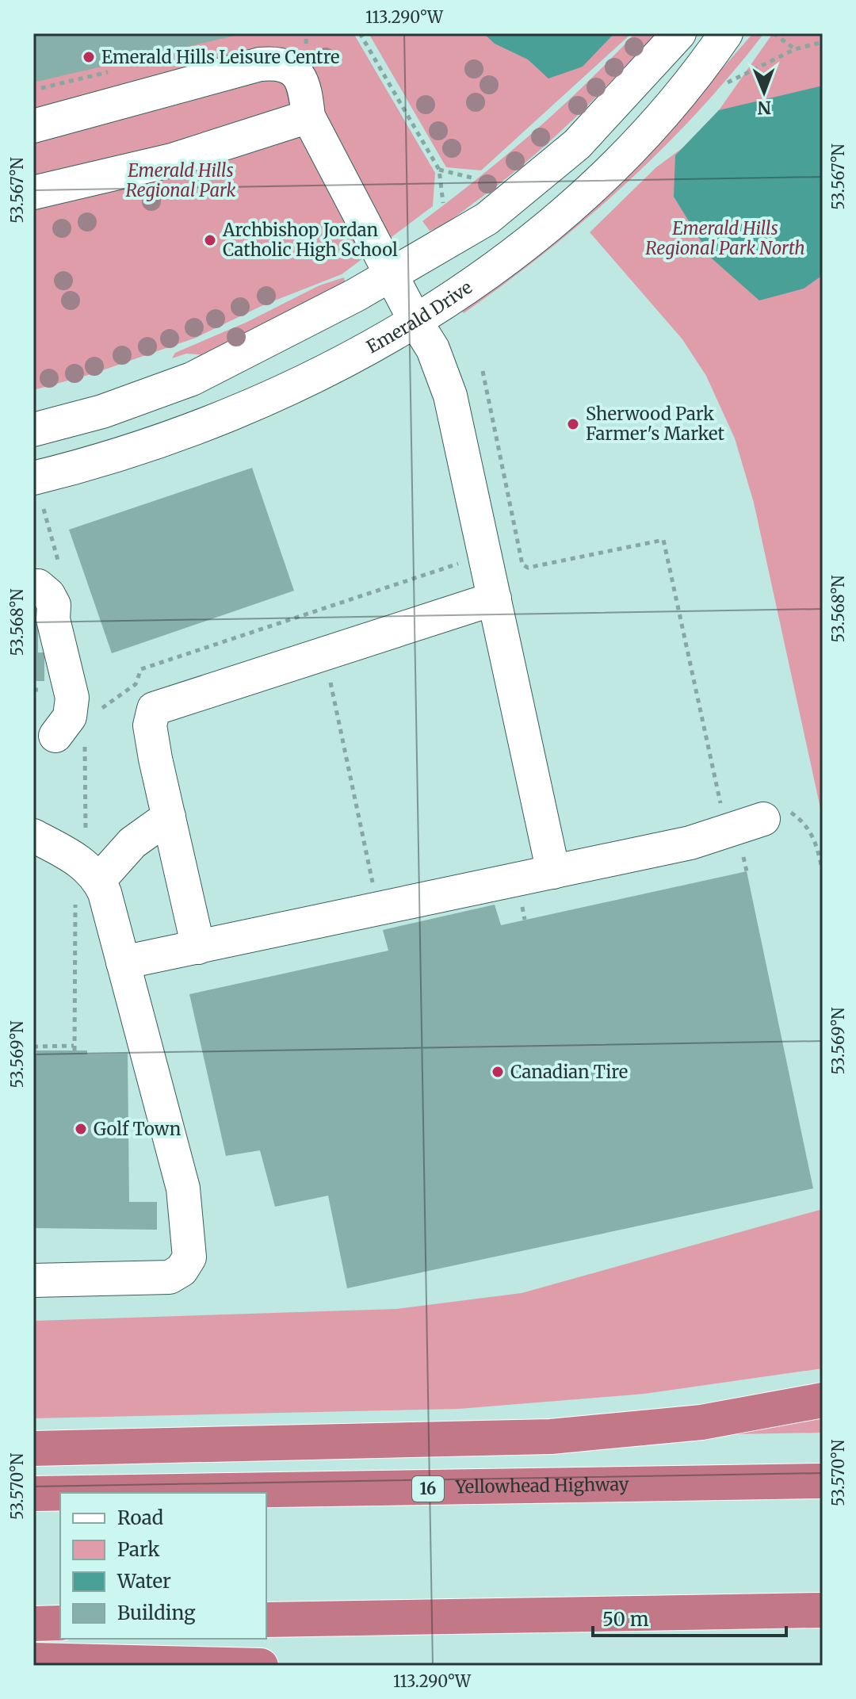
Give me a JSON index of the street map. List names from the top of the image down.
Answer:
{
  "streets": {
    "highway": ["Yellowhead Highway", "16"],
    "street": ["Emerald Drive"]
  },
  "parks": ["Emerald Hills Regional Park", "Emerald Hills Regional Park North"],
  "places": [
    "Emerald Hills Leisure Centre",
    "Archbishop Jordan Catholic High School",
    "Sherwood Park Farmer's Market",
    "Canadian Tire",
    "Golf Town"
  ],
  "legend": [
    "Road",
    "Park",
    "Water",
    "Building"
  ],
  "scale_bar": "50 m",
  "north": "bottom",
  "coordinates": [
    "113.290°W",
    "53.567°N",
    "53.568°N",
    "53.569°N",
    "53.570°N"
  ]
}
